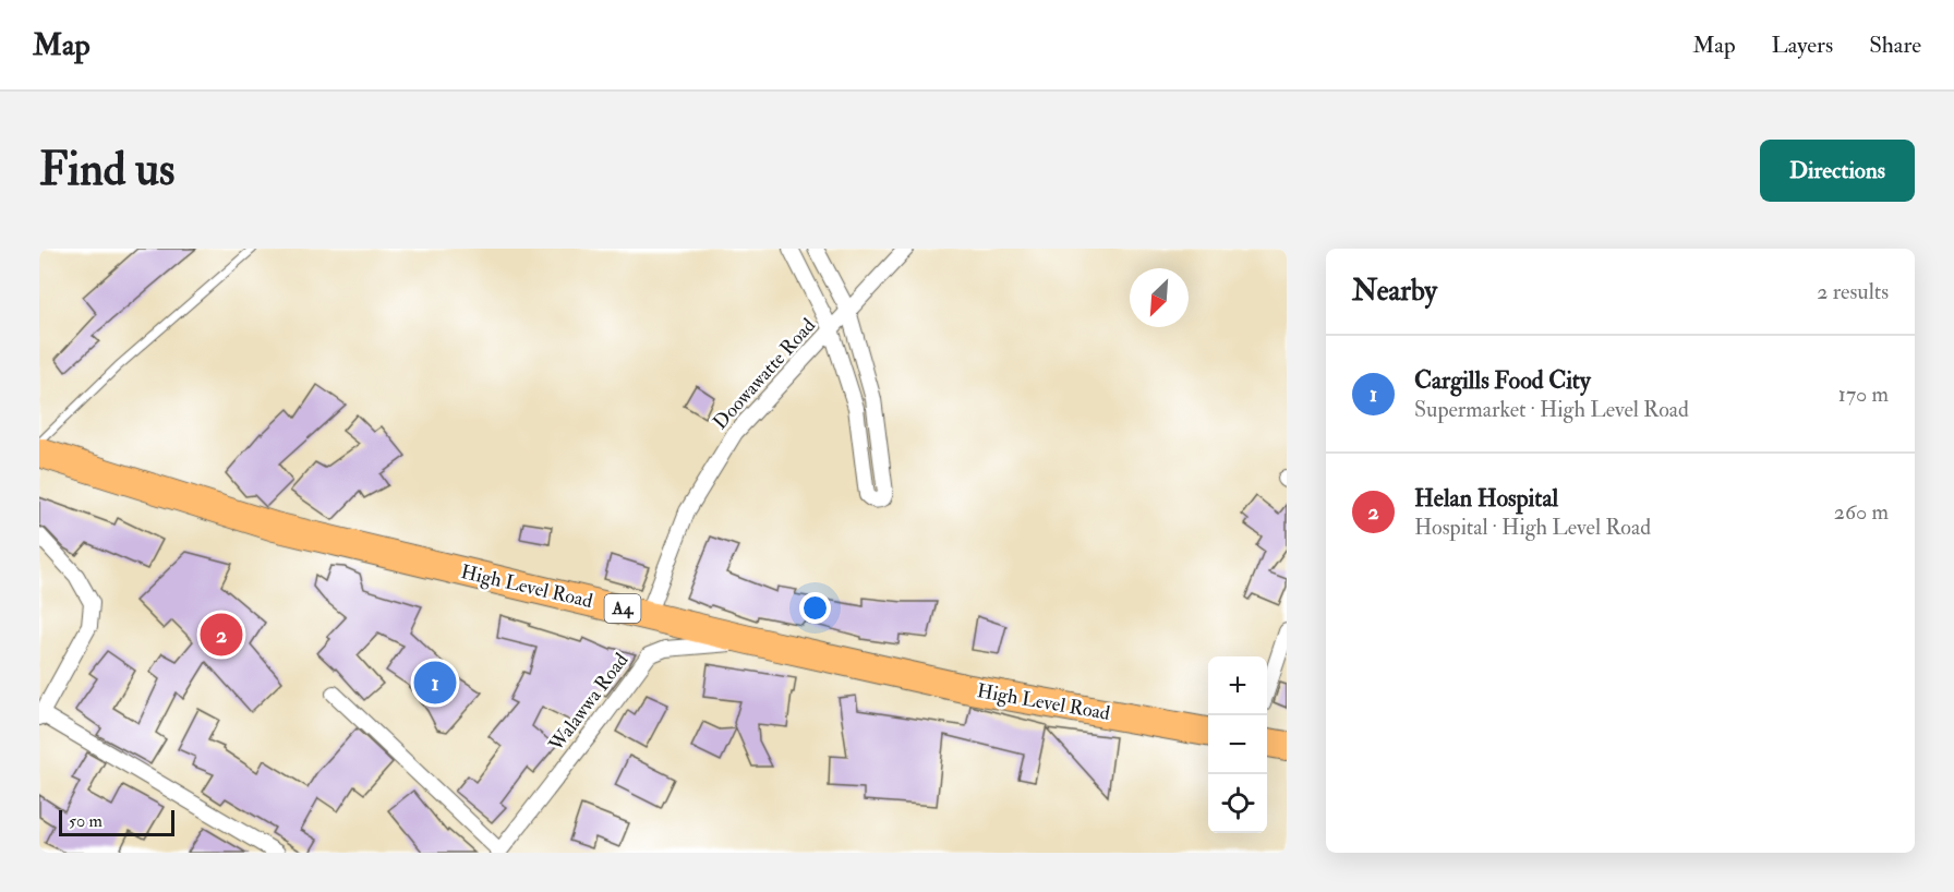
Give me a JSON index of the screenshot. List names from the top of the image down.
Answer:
{
  "streets": {
    "highway": ["High Level Road", "A4"],
    "street": ["Doowawatte Road", "Walawwa Road"]
  },
  "crossings": [
    ["Doowawatte Road", "High Level Road"],
    ["High Level Road", "Walawwa Road"]
  ],
  "scale_bar": "50 m",
  "north": "bottom left",
  "page": {
    "header": "Map",
    "nav": ["Map", "Layers", "Share"],
    "buttons": "Directions",
    "title": "Find us",
    "heading": ["Nearby", "2 results"],
    "list": [
      {
        "mark": "1",
        "name": "Cargills Food City",
        "note": "Supermarket · High Level Road",
        "value": "170 m"
      },
      {
        "mark": "2",
        "name": "Helan Hospital",
        "note": "Hospital · High Level Road",
        "value": "260 m"
      }
    ],
    "pins": ["2", "1"],
    "map_buttons": ["+", "−"],
    "scale": "50 m"
  }
}
